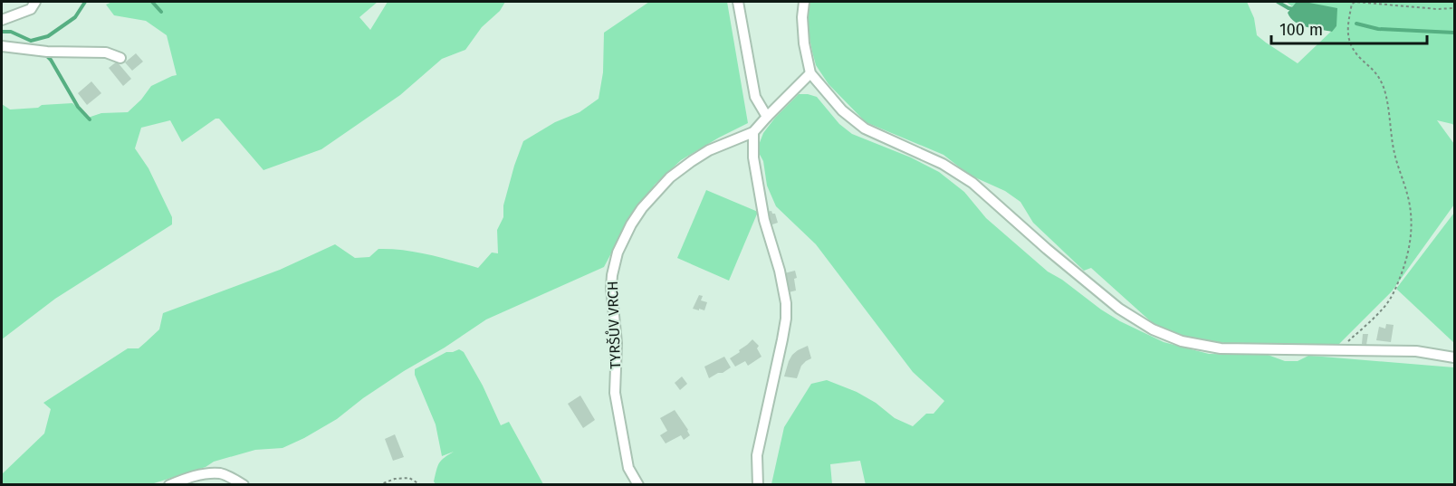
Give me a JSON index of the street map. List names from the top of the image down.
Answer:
{
  "streets": {
    "street": ["TYRŠŮV VRCH"]
  },
  "scale_bar": "100 m"
}
